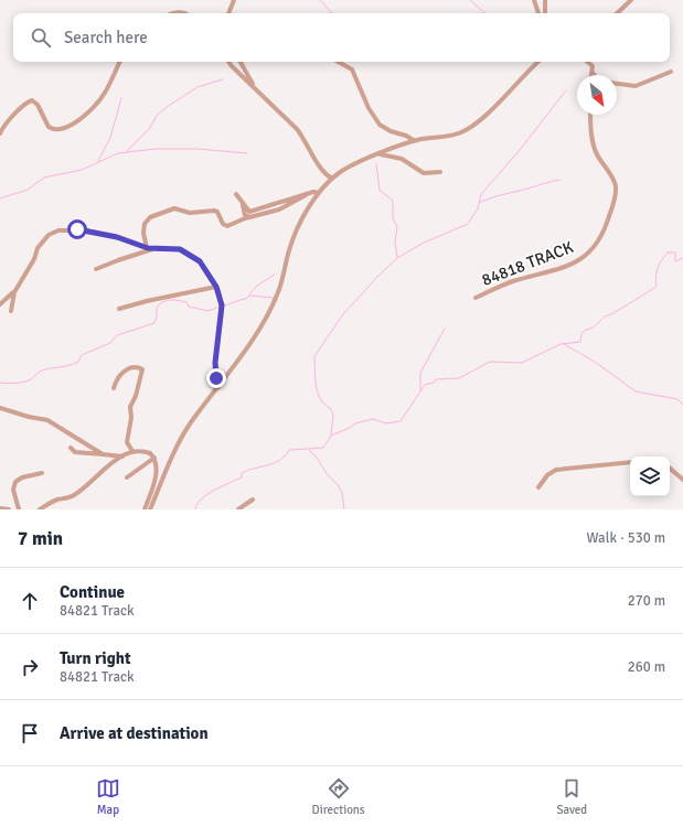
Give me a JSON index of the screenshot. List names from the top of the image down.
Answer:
{
  "streets": {
    "street": ["84818 TRACK"]
  },
  "north": "bottom right",
  "page": {
    "search": "Search here",
    "heading": ["7 min", "Walk · 530 m"],
    "list": [
      ["Continue", "84821 Track", "270 m"],
      ["Turn right", "84821 Track", "260 m"],
      "Arrive at destination"
    ],
    "nav": ["Map", "Directions", "Saved"]
  }
}
